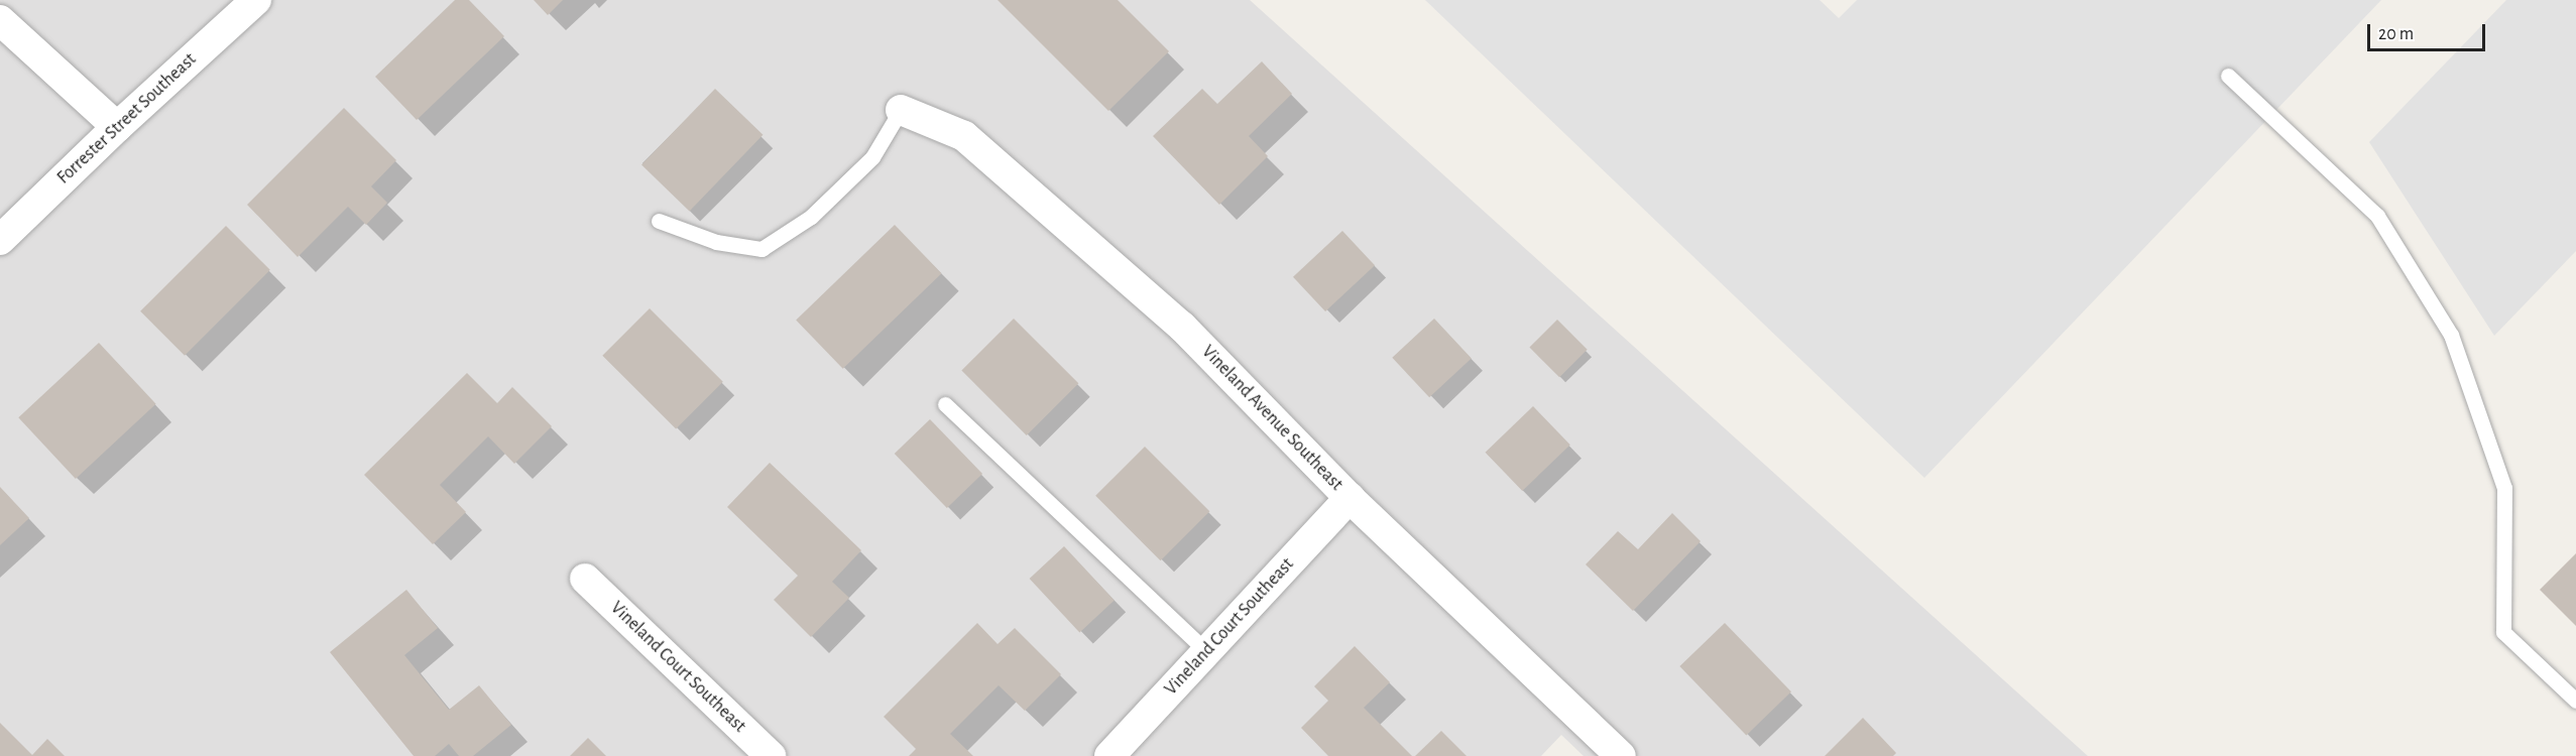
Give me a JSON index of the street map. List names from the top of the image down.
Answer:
{
  "streets": {
    "street": ["Forrester Street Southeast", "Vineland Avenue Southeast", "Vineland Court Southeast"]
  },
  "crossings": [
    ["Vineland Avenue Southeast", "Vineland Court Southeast"]
  ],
  "scale_bar": "20 m"
}
